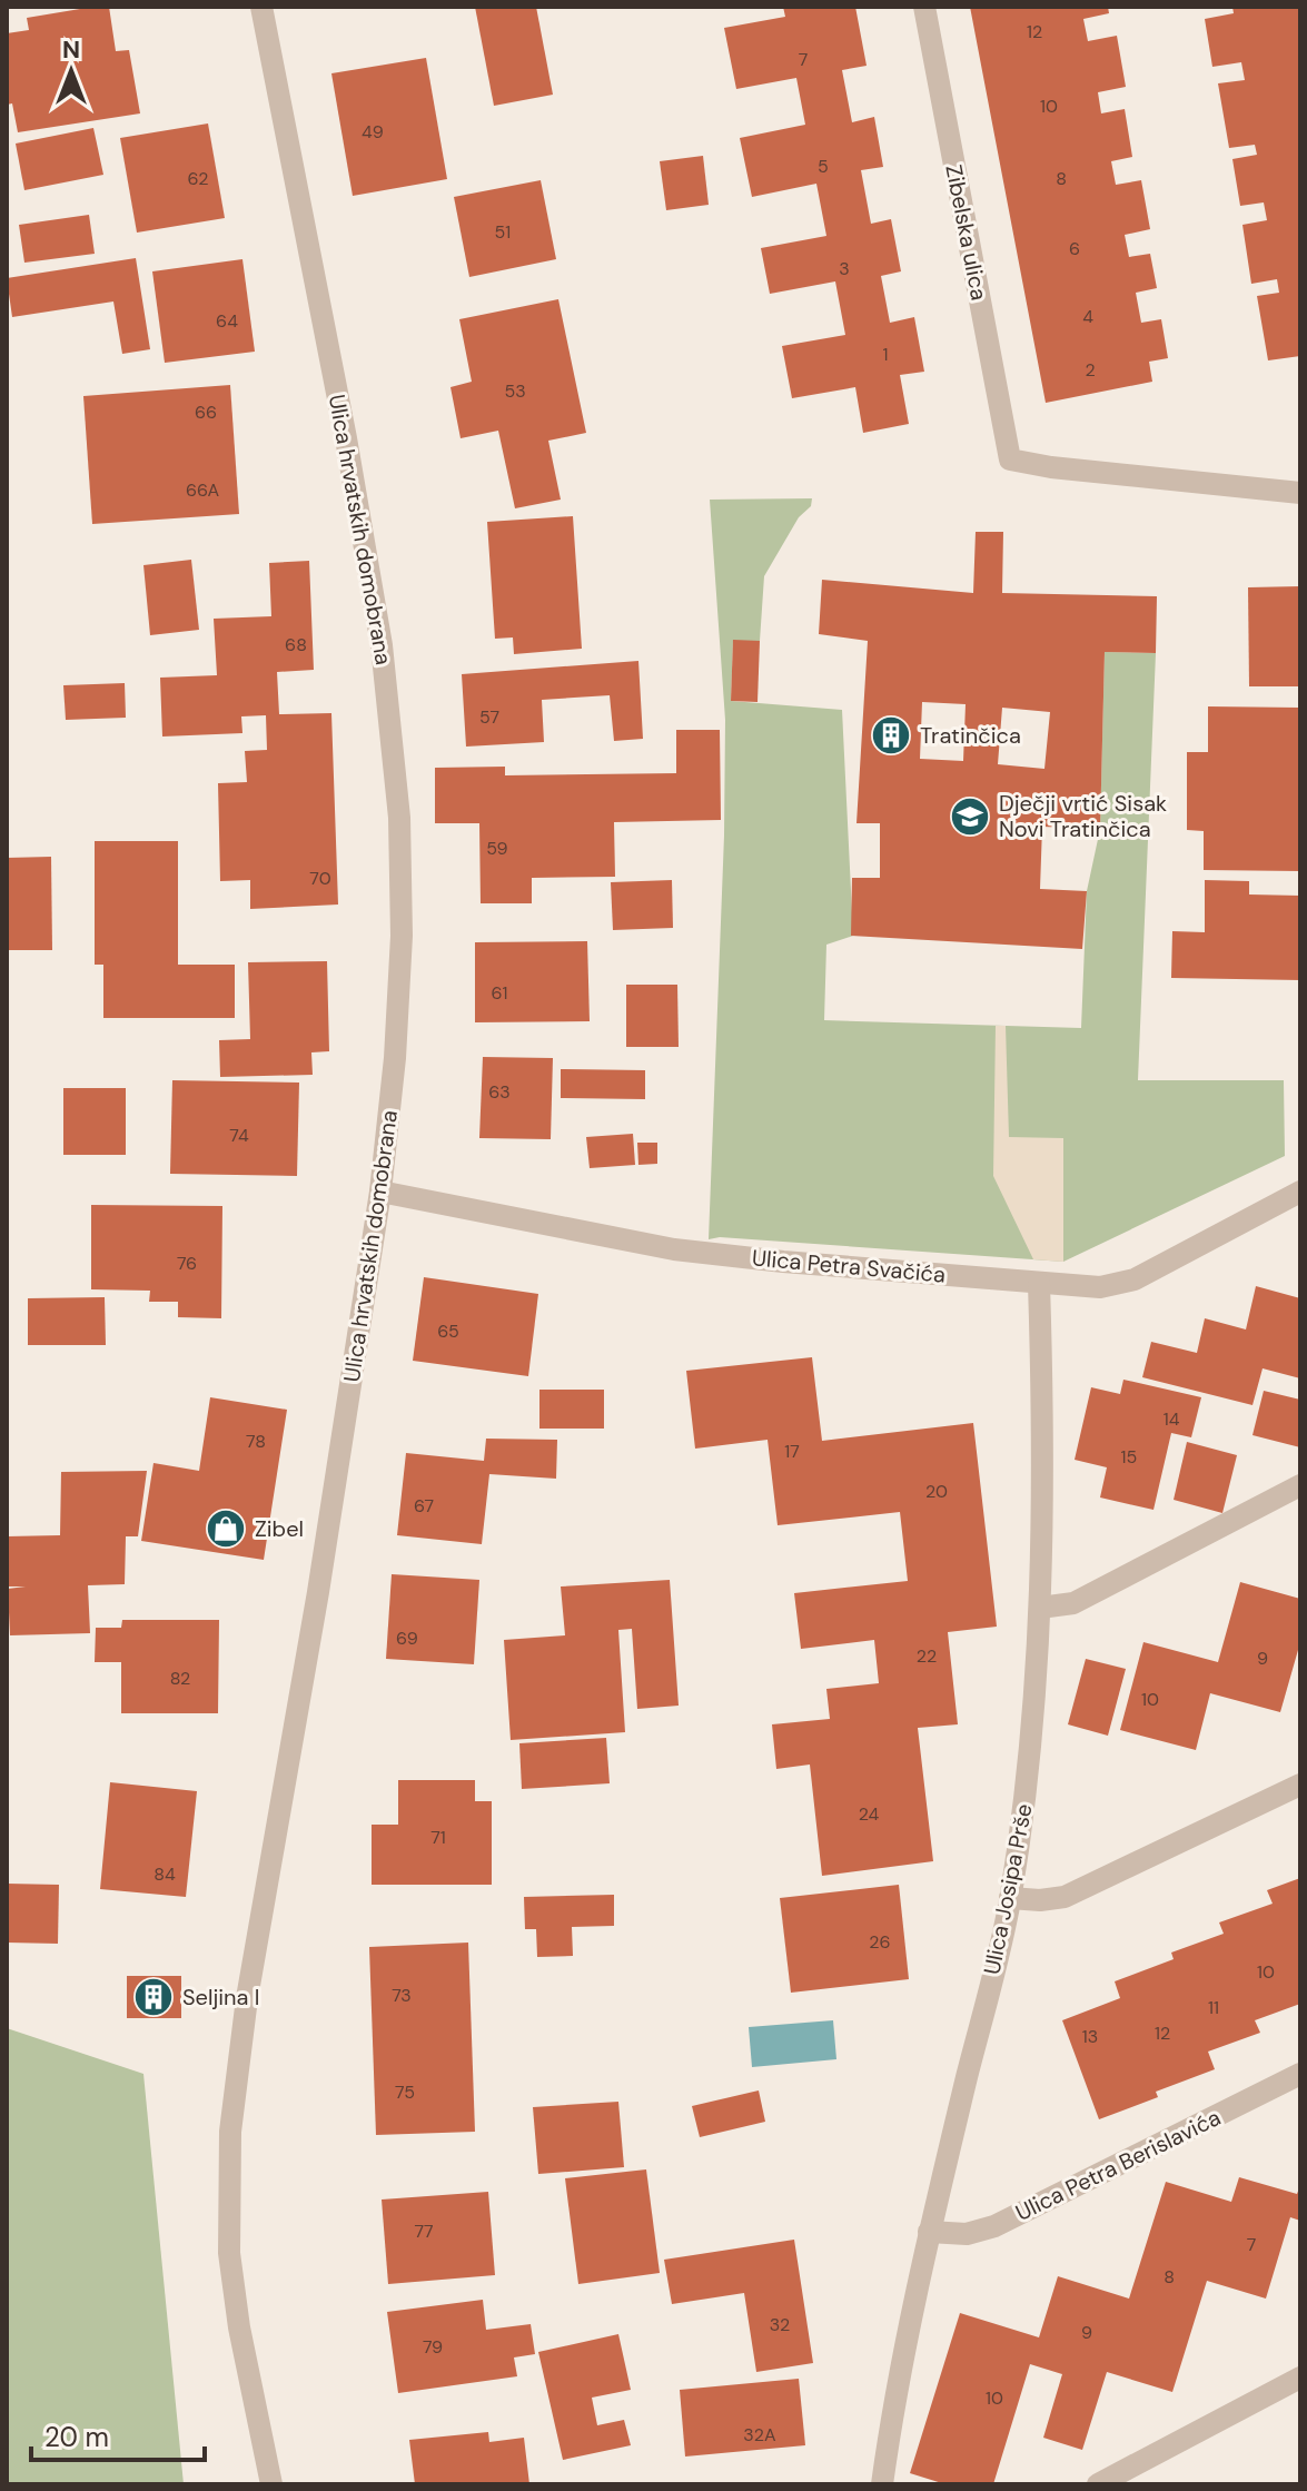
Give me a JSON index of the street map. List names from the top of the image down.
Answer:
{
  "streets": {
    "street": [
      "Zibelska ulica",
      "Ulica hrvatskih domobrana",
      "Ulica Petra Svačića",
      "Ulica Josipa Prše",
      "Ulica Petra Berislavića"
    ]
  },
  "crossings": [
    ["Ulica hrvatskih domobrana", "Ulica Petra Svačića"],
    ["Ulica Petra Svačića", "Ulica Josipa Prše"],
    ["Ulica Josipa Prše", "Ulica Petra Berislavića"]
  ],
  "places": {
    "building": ["Tratinčica", "Seljina I"],
    "school or university": ["Dječji vrtić Sisak Novi Tratinčica"],
    "shop": ["Zibel"]
  },
  "house_numbers": [
    "12",
    "7",
    "10",
    "49",
    "5",
    "62",
    "8",
    "51",
    "6",
    "3",
    "4",
    "64",
    "1",
    "2",
    "53",
    "66",
    "66A",
    "68",
    "57",
    "59",
    "70",
    "61",
    "63",
    "74",
    "76",
    "65",
    "14",
    "78",
    "17",
    "15",
    "20",
    "67",
    "69",
    "22",
    "9",
    "82",
    "10",
    "24",
    "71",
    "84",
    "26",
    "10",
    "73",
    "11",
    "12",
    "13",
    "75",
    "77",
    "7",
    "8",
    "32",
    "9",
    "79",
    "10",
    "32A"
  ],
  "scale_bar": "20 m",
  "north": "top"
}
